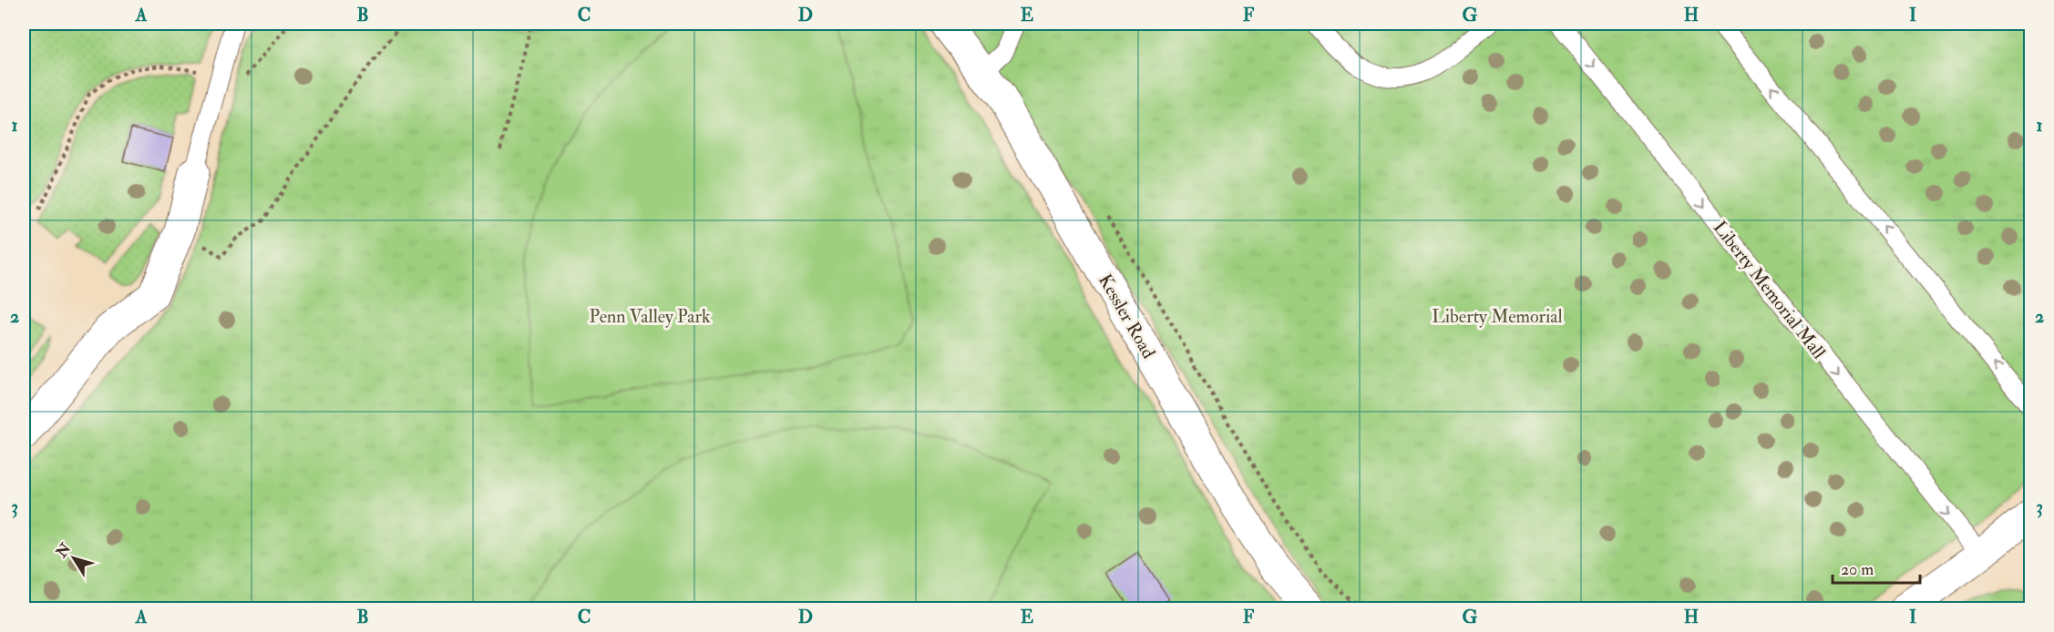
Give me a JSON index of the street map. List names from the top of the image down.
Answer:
{
  "streets": {
    "street": ["Kessler Road"],
    "lane": ["Liberty Memorial Mall"]
  },
  "parks": ["Penn Valley Park", "Liberty Memorial"],
  "scale_bar": "20 m",
  "north": "top left",
  "grid": {
    "columns": [
      "A",
      "B",
      "C",
      "D",
      "E",
      "F",
      "G",
      "H",
      "I"
    ],
    "rows": ["1", "2", "3"]
  }
}
